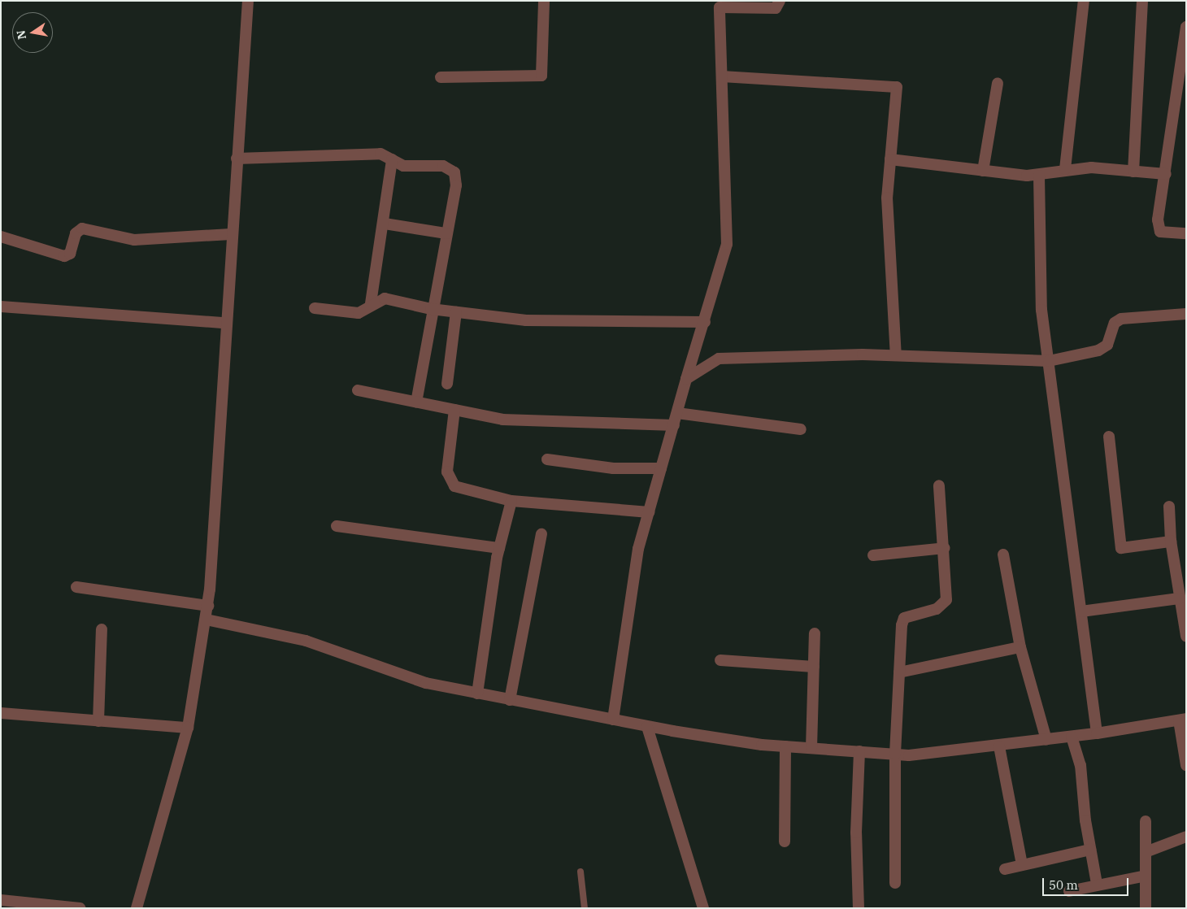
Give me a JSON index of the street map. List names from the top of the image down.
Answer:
{
  "scale_bar": "50 m",
  "north": "left"
}
